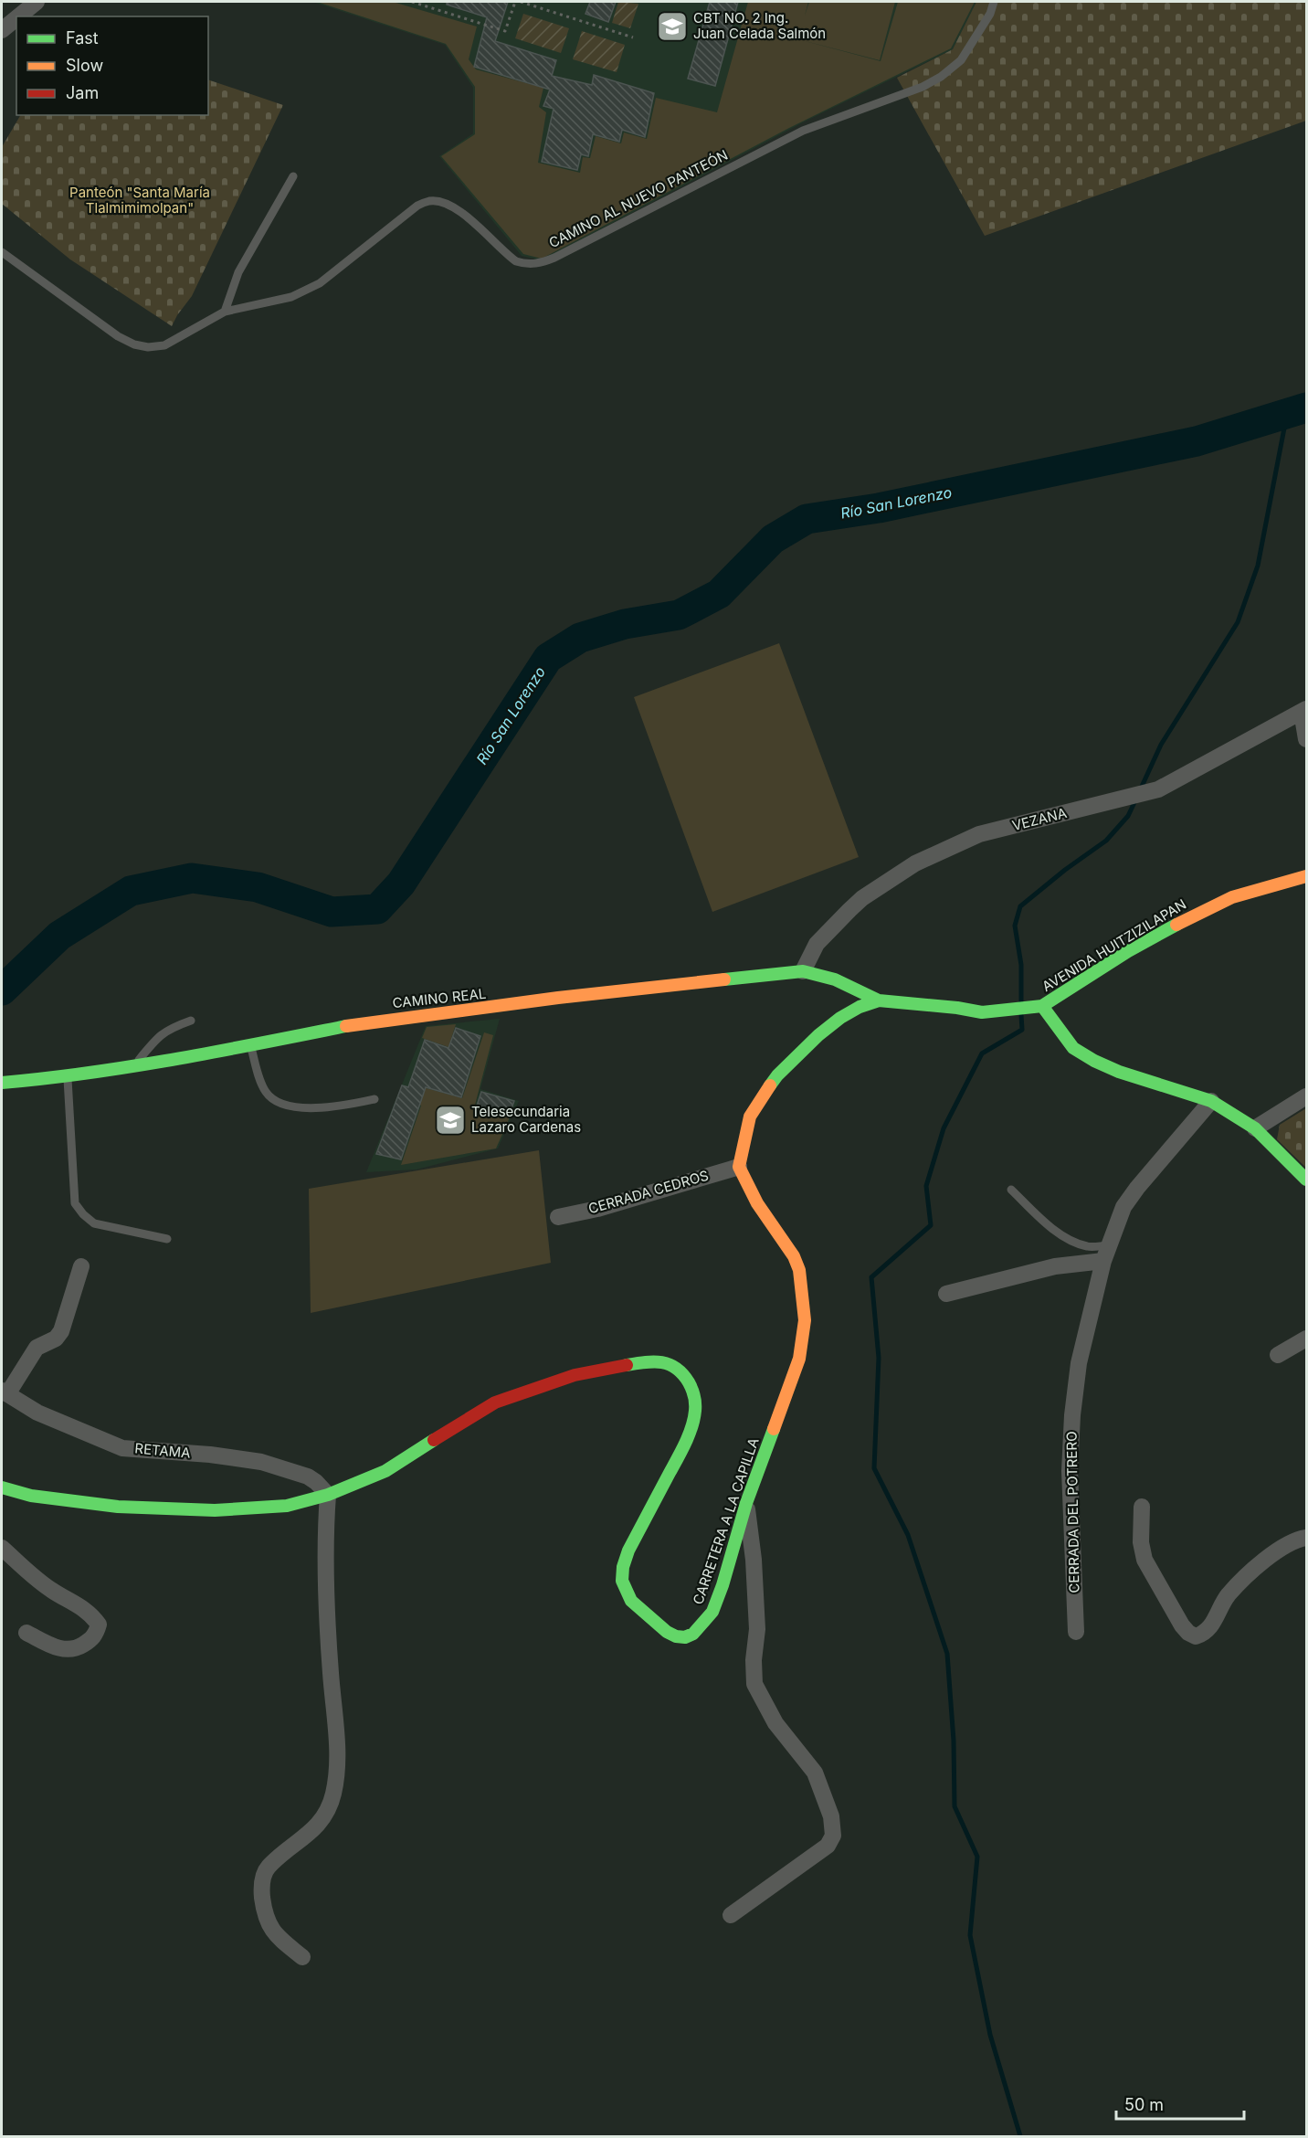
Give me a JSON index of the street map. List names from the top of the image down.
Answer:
{
  "streets": {
    "street": [
      "VEZANA",
      "AVENIDA HUITZIZILAPAN",
      "CAMINO REAL",
      "CERRADA CEDROS",
      "RETAMA",
      "CERRADA DEL POTRERO",
      "CARRETERA A LA CAPILLA"
    ],
    "lane": ["CAMINO AL NUEVO PANTEÓN"]
  },
  "crossings": [
    ["VEZANA", "CAMINO REAL"],
    ["CERRADA CEDROS", "CARRETERA A LA CAPILLA"],
    ["RETAMA", "CARRETERA A LA CAPILLA"]
  ],
  "water": ["Río San Lorenzo"],
  "parks": ["Panteón \"Santa María Tlalmimimolpan\""],
  "places": {
    "school or university": ["CBT NO. 2 Ing. Juan Celada Salmón", "Telesecundaria Lazaro Cardenas"]
  },
  "legend": ["Fast", "Slow", "Jam"],
  "scale_bar": "50 m"
}
